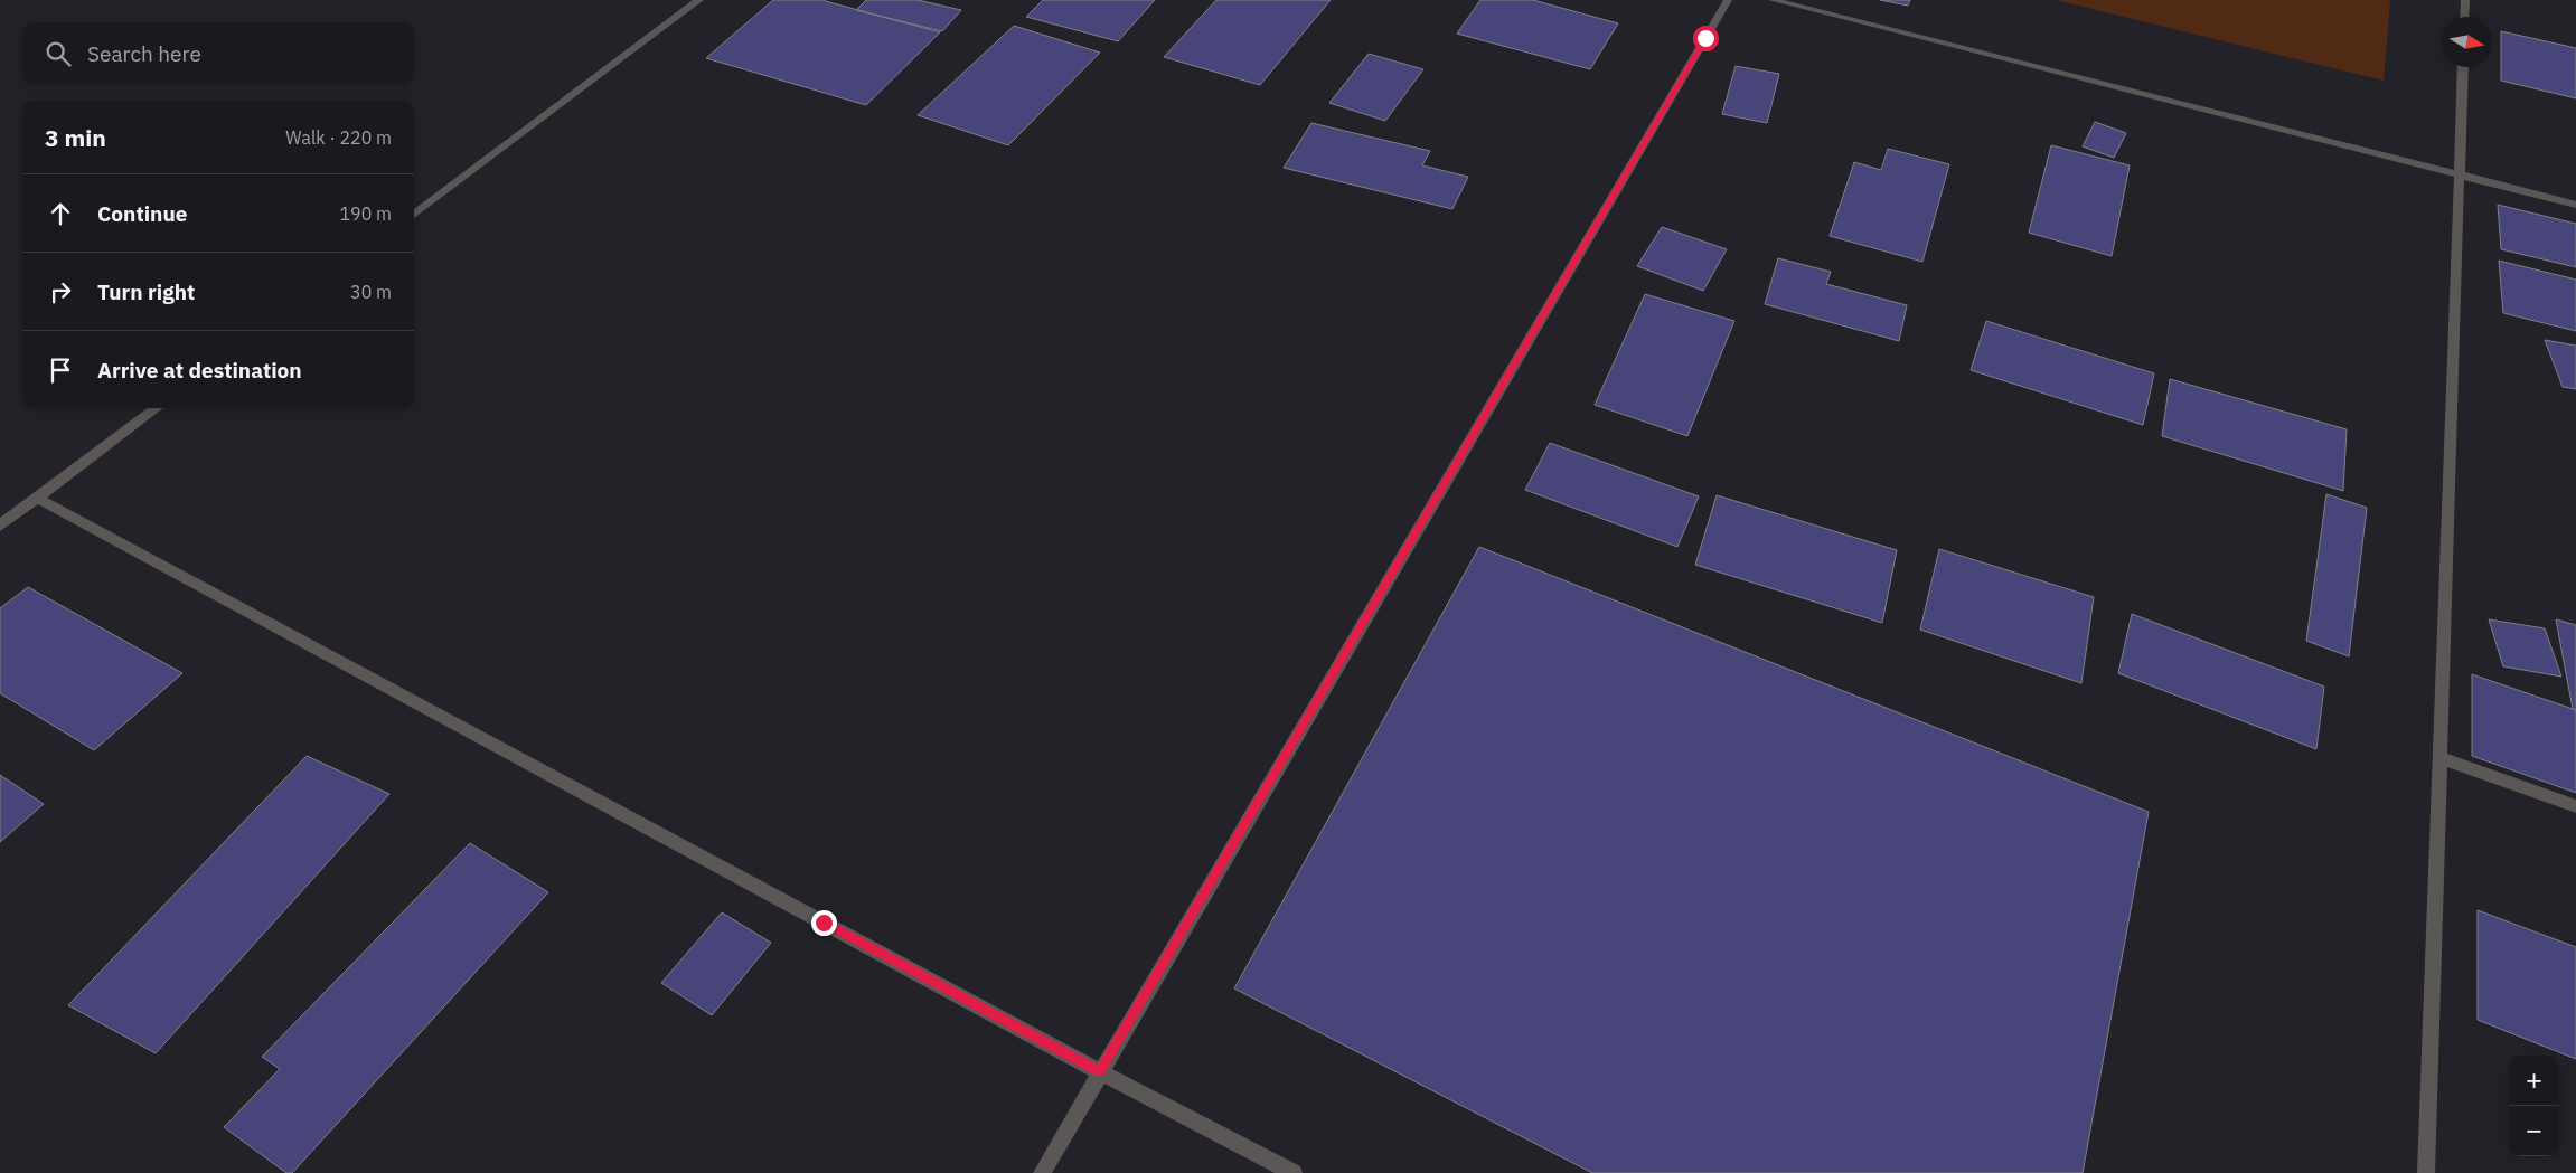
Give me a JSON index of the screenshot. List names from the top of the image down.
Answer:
{
  "north": "right",
  "page": {
    "search": "Search here",
    "heading": ["3 min", "Walk · 220 m"],
    "list": [
      ["Continue", "190 m"],
      ["Turn right", "30 m"],
      "Arrive at destination"
    ],
    "map_buttons": ["+", "−"]
  }
}
